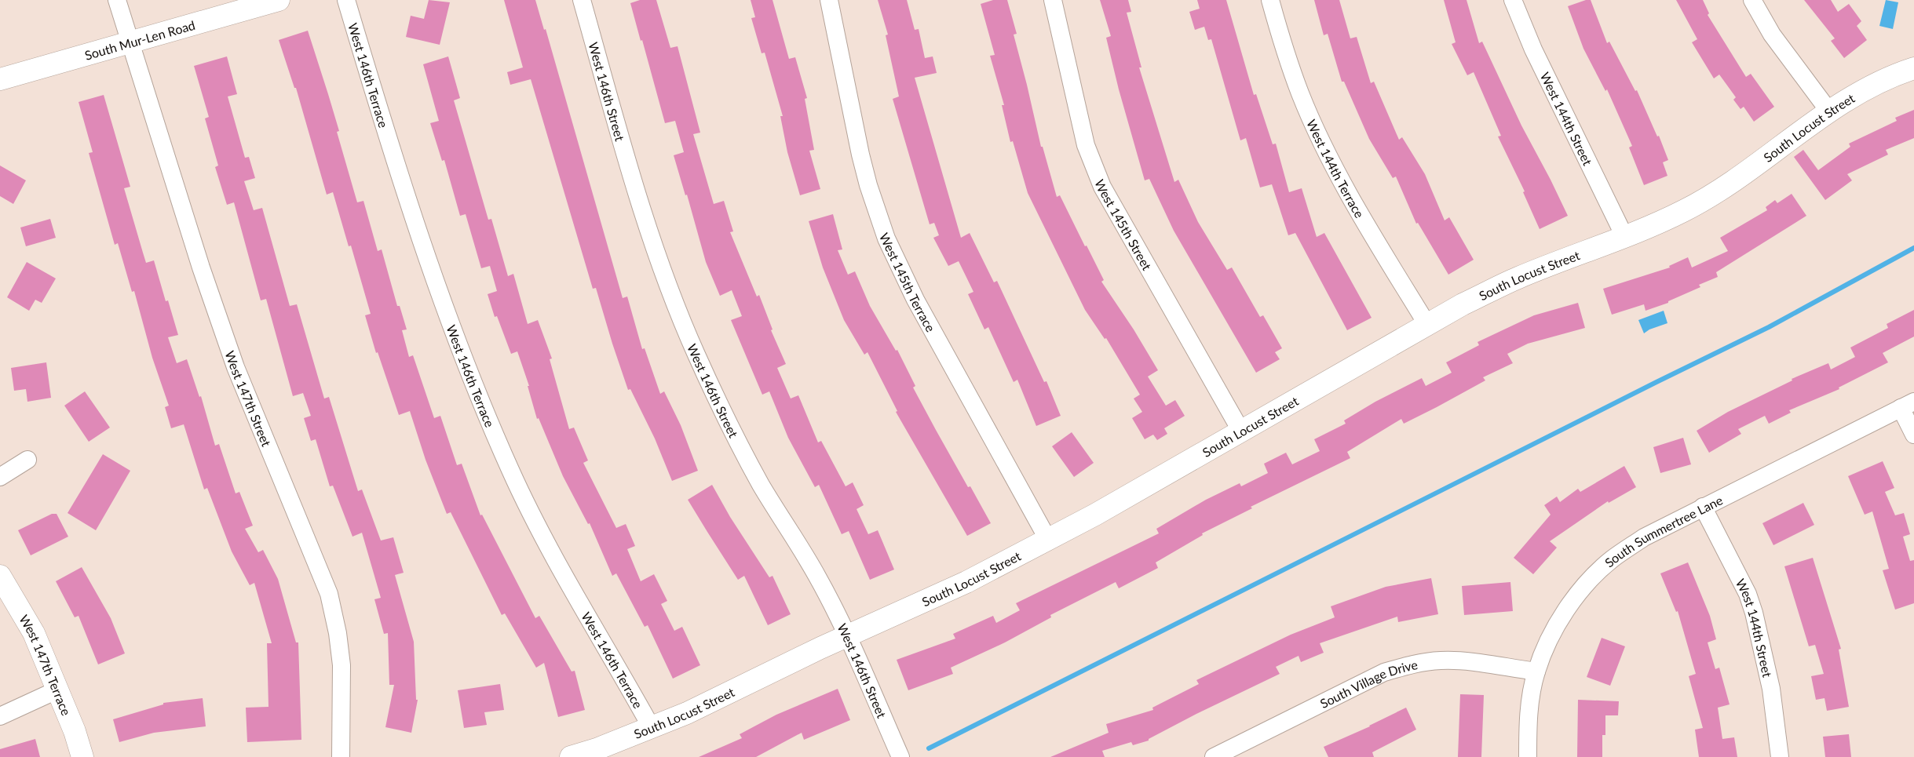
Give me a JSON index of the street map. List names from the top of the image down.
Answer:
{
  "streets": {
    "street": [
      "South Mur-Len Road",
      "West 146th Terrace",
      "West 146th Street",
      "West 144th Street",
      "South Locust Street",
      "West 144th Terrace",
      "West 145th Street",
      "West 145th Terrace",
      "West 147th Street",
      "South Summertree Lane",
      "West 147th Terrace",
      "South Village Drive"
    ]
  },
  "crossings": [
    ["South Mur-Len Road", "West 147th Street"],
    ["West 146th Terrace", "South Locust Street"],
    ["West 146th Street", "South Locust Street"],
    ["West 144th Street", "South Locust Street"],
    ["West 144th Street", "South Summertree Lane"],
    ["South Locust Street", "West 144th Terrace"],
    ["South Locust Street", "West 145th Street"],
    ["South Locust Street", "West 145th Terrace"],
    ["South Summertree Lane", "South Village Drive"]
  ]
}
